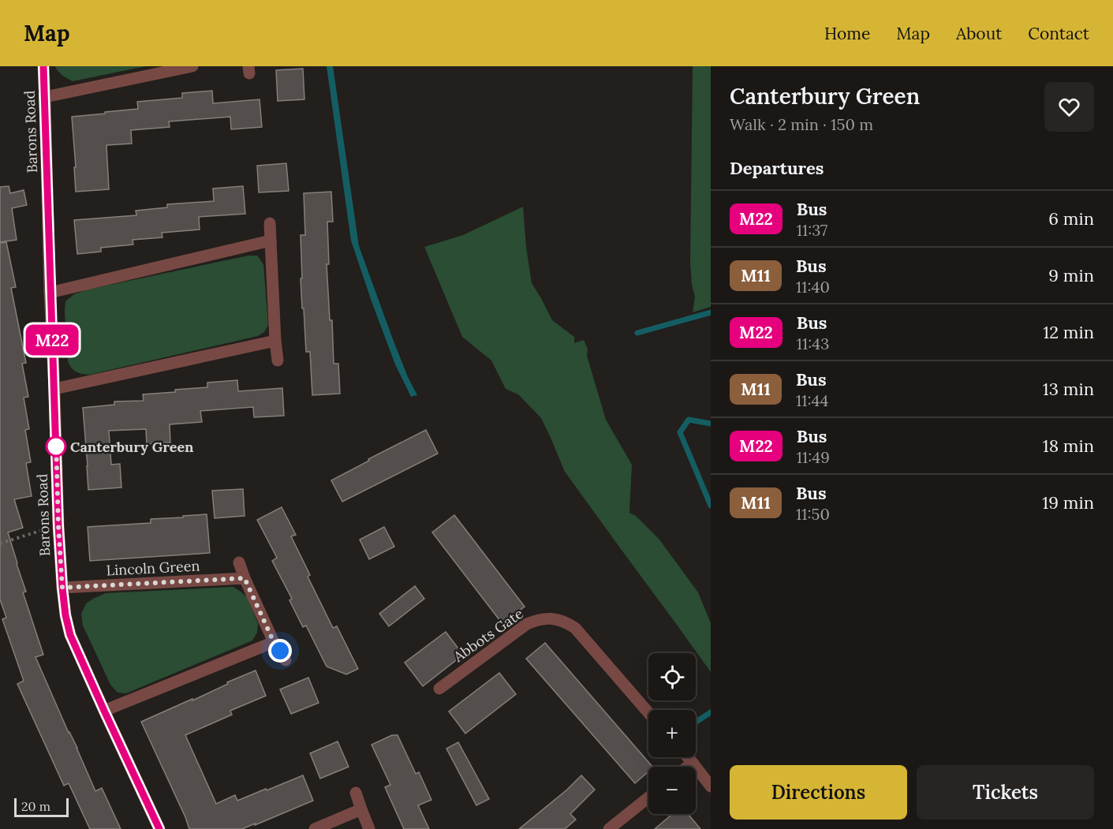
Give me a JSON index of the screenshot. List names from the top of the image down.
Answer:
{
  "streets": {
    "street": ["Barons Road", "Lincoln Green", "Abbots Gate"]
  },
  "crossings": [
    ["Barons Road", "Lincoln Green"]
  ],
  "places": ["Canterbury Green"],
  "lines": ["bus line M22"],
  "scale_bar": "20 m",
  "page": {
    "header": "Map",
    "nav": [
      "Home",
      "Map",
      "About",
      "Contact"
    ],
    "on_map": "M22",
    "heading": [
      ["Canterbury Green", "Walk · 2 min · 150 m"],
      "Departures"
    ],
    "list": [
      {
        "mark": "M22",
        "name": "Bus",
        "note": "11:37",
        "value": "6 min"
      },
      {
        "mark": "M11",
        "name": "Bus",
        "note": "11:40",
        "value": "9 min"
      },
      {
        "mark": "M22",
        "name": "Bus",
        "note": "11:43",
        "value": "12 min"
      },
      {
        "mark": "M11",
        "name": "Bus",
        "note": "11:44",
        "value": "13 min"
      },
      {
        "mark": "M22",
        "name": "Bus",
        "note": "11:49",
        "value": "18 min"
      },
      {
        "mark": "M11",
        "name": "Bus",
        "note": "11:50",
        "value": "19 min"
      }
    ],
    "map_buttons": ["+", "−"],
    "buttons": ["Directions", "Tickets"],
    "scale": "20 m"
  }
}
